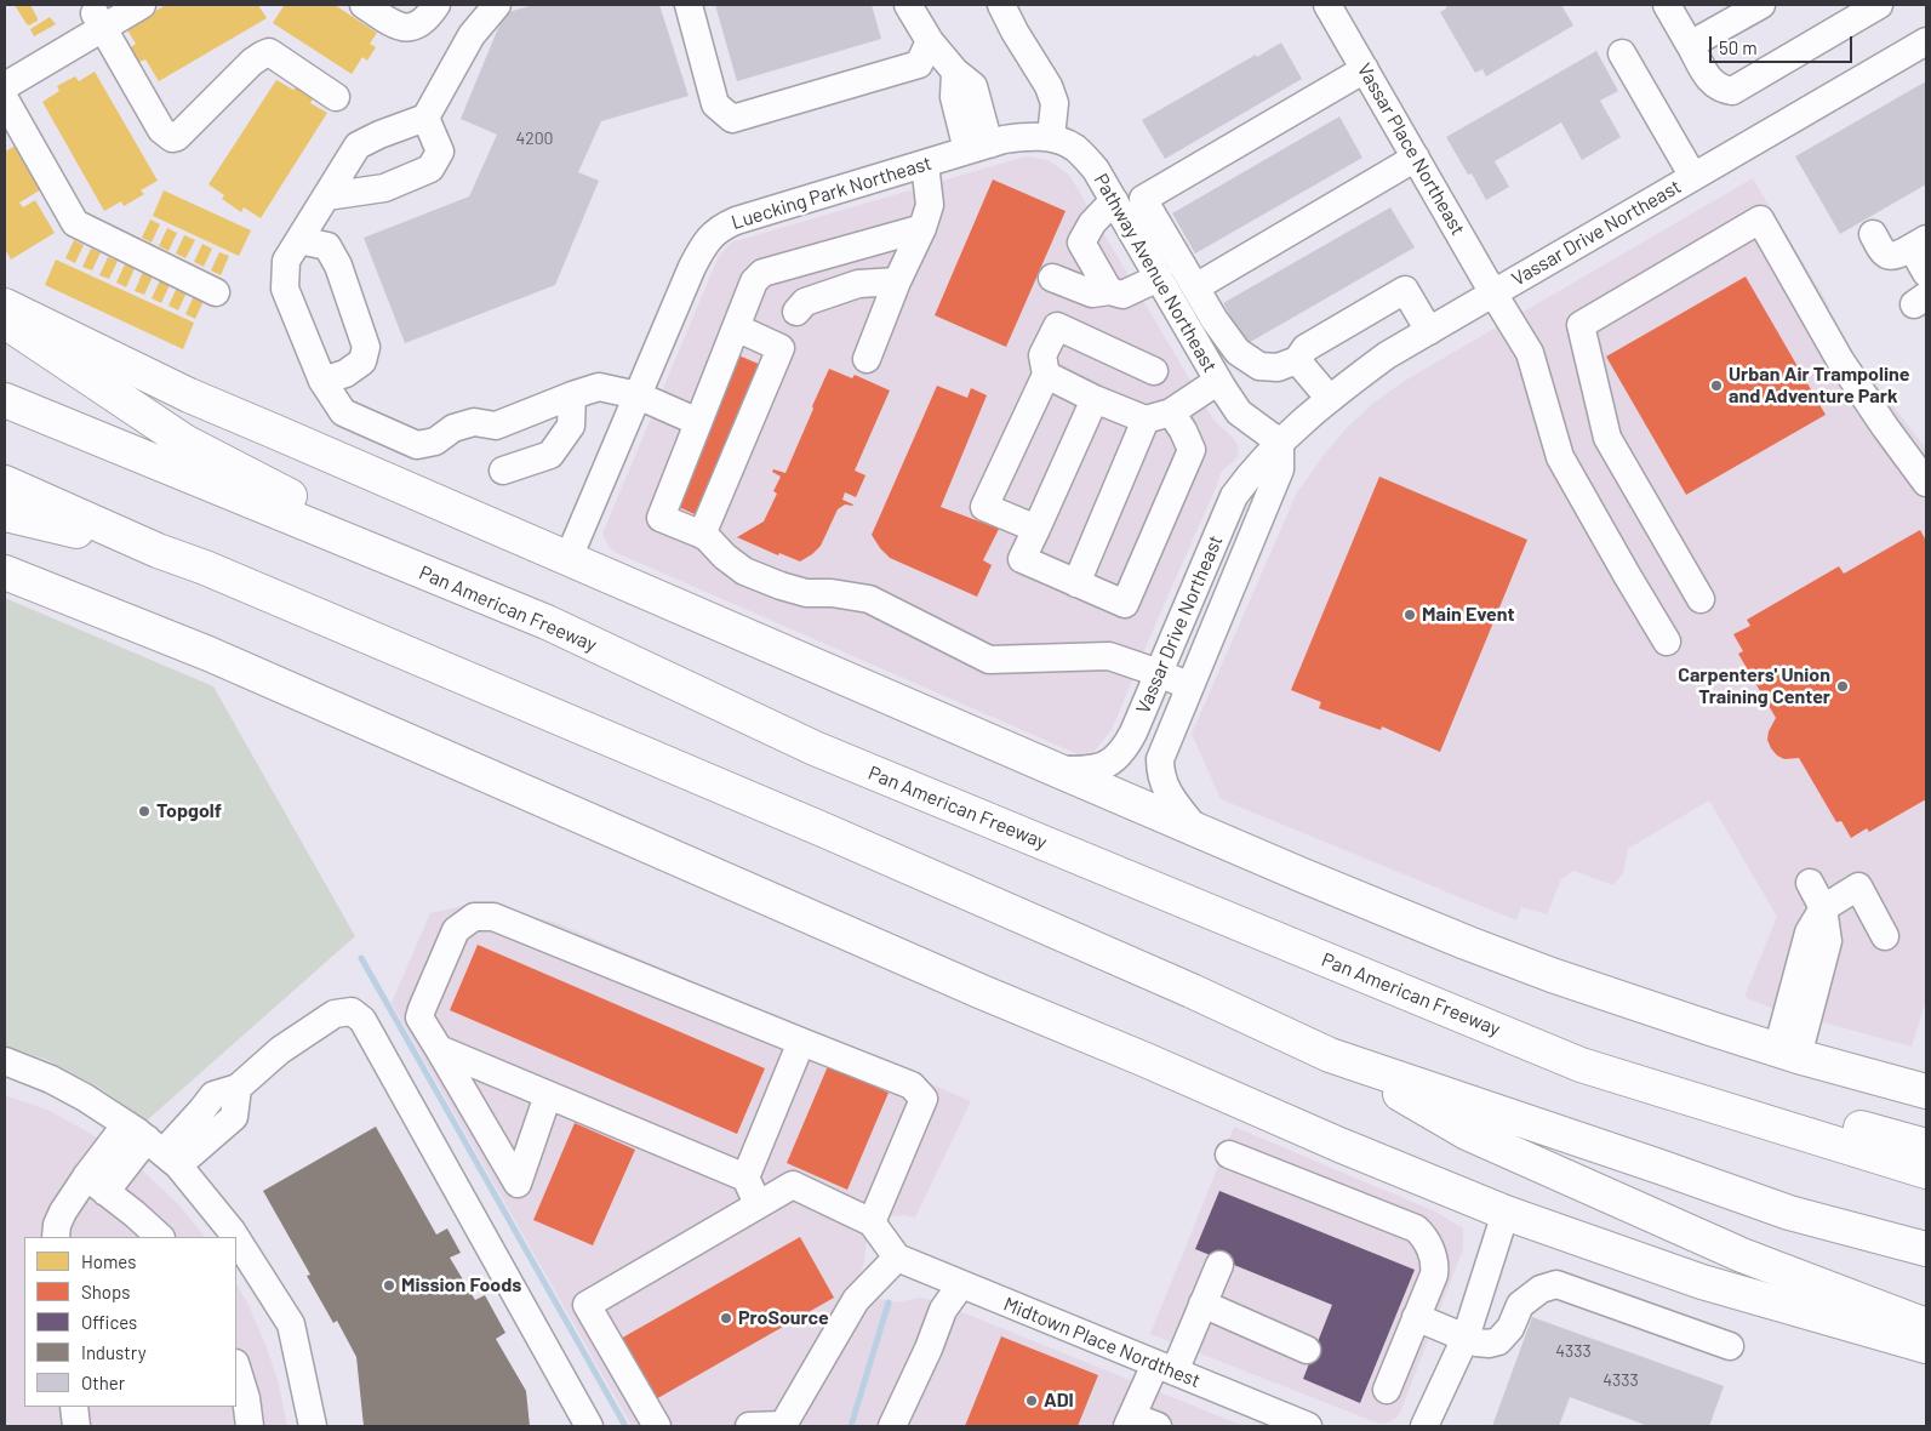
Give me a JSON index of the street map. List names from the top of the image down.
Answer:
{
  "streets": {
    "main road": ["Pan American Freeway"],
    "street": [
      "Vassar Place Northeast",
      "Luecking Park Northeast",
      "Vassar Drive Northeast",
      "Pathway Avenue Northeast",
      "Midtown Place Nordthest"
    ]
  },
  "crossings": [
    ["Vassar Place Northeast", "Vassar Drive Northeast"],
    ["Luecking Park Northeast", "Pathway Avenue Northeast"],
    ["Vassar Drive Northeast", "Pathway Avenue Northeast"]
  ],
  "places": [
    "Urban Air Trampoline and Adventure Park",
    "Main Event",
    "Carpenters' Union Training Center",
    "Topgolf",
    "Mission Foods",
    "ProSource",
    "ADI"
  ],
  "house_numbers": ["4200", "4333", "4333"],
  "legend": [
    "Homes",
    "Shops",
    "Offices",
    "Industry",
    "Other"
  ],
  "scale_bar": "50 m"
}
